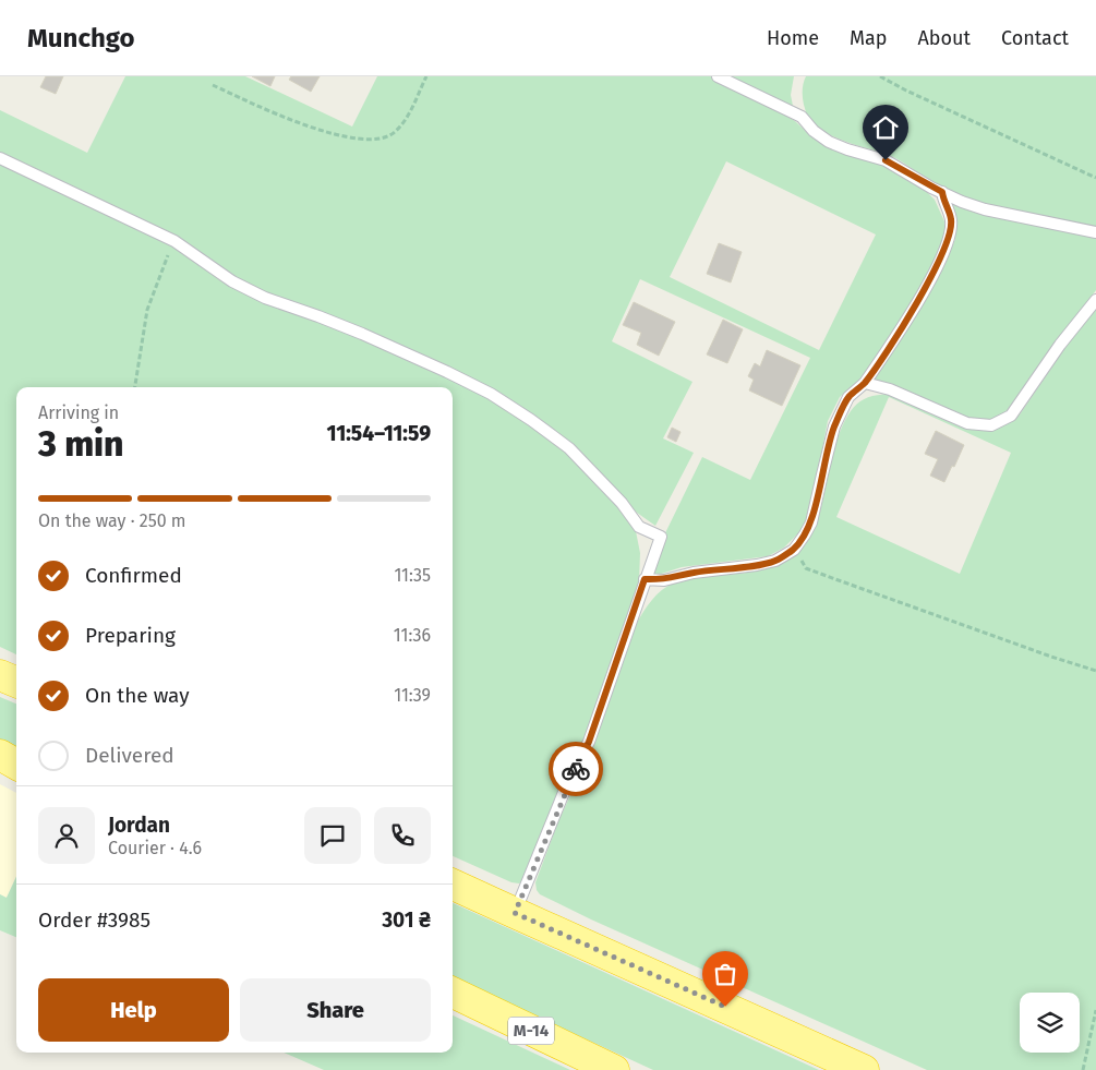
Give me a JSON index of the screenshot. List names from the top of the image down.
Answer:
{
  "streets": {
    "highway": ["М-14"]
  },
  "page": {
    "header": "Munchgo",
    "nav": [
      "Home",
      "Map",
      "About",
      "Contact"
    ],
    "heading": ["3 min", "Arriving in", "11:54–11:59"],
    "panel": [
      "Jordan",
      "Courier · 4.6",
      "Order #3985",
      "301 ₴"
    ],
    "bar": "On the way · 250 m",
    "list": [
      ["Confirmed", "11:35"],
      ["Preparing", "11:36"],
      ["On the way", "11:39"],
      "Delivered"
    ],
    "buttons": ["Help", "Share"]
  }
}
